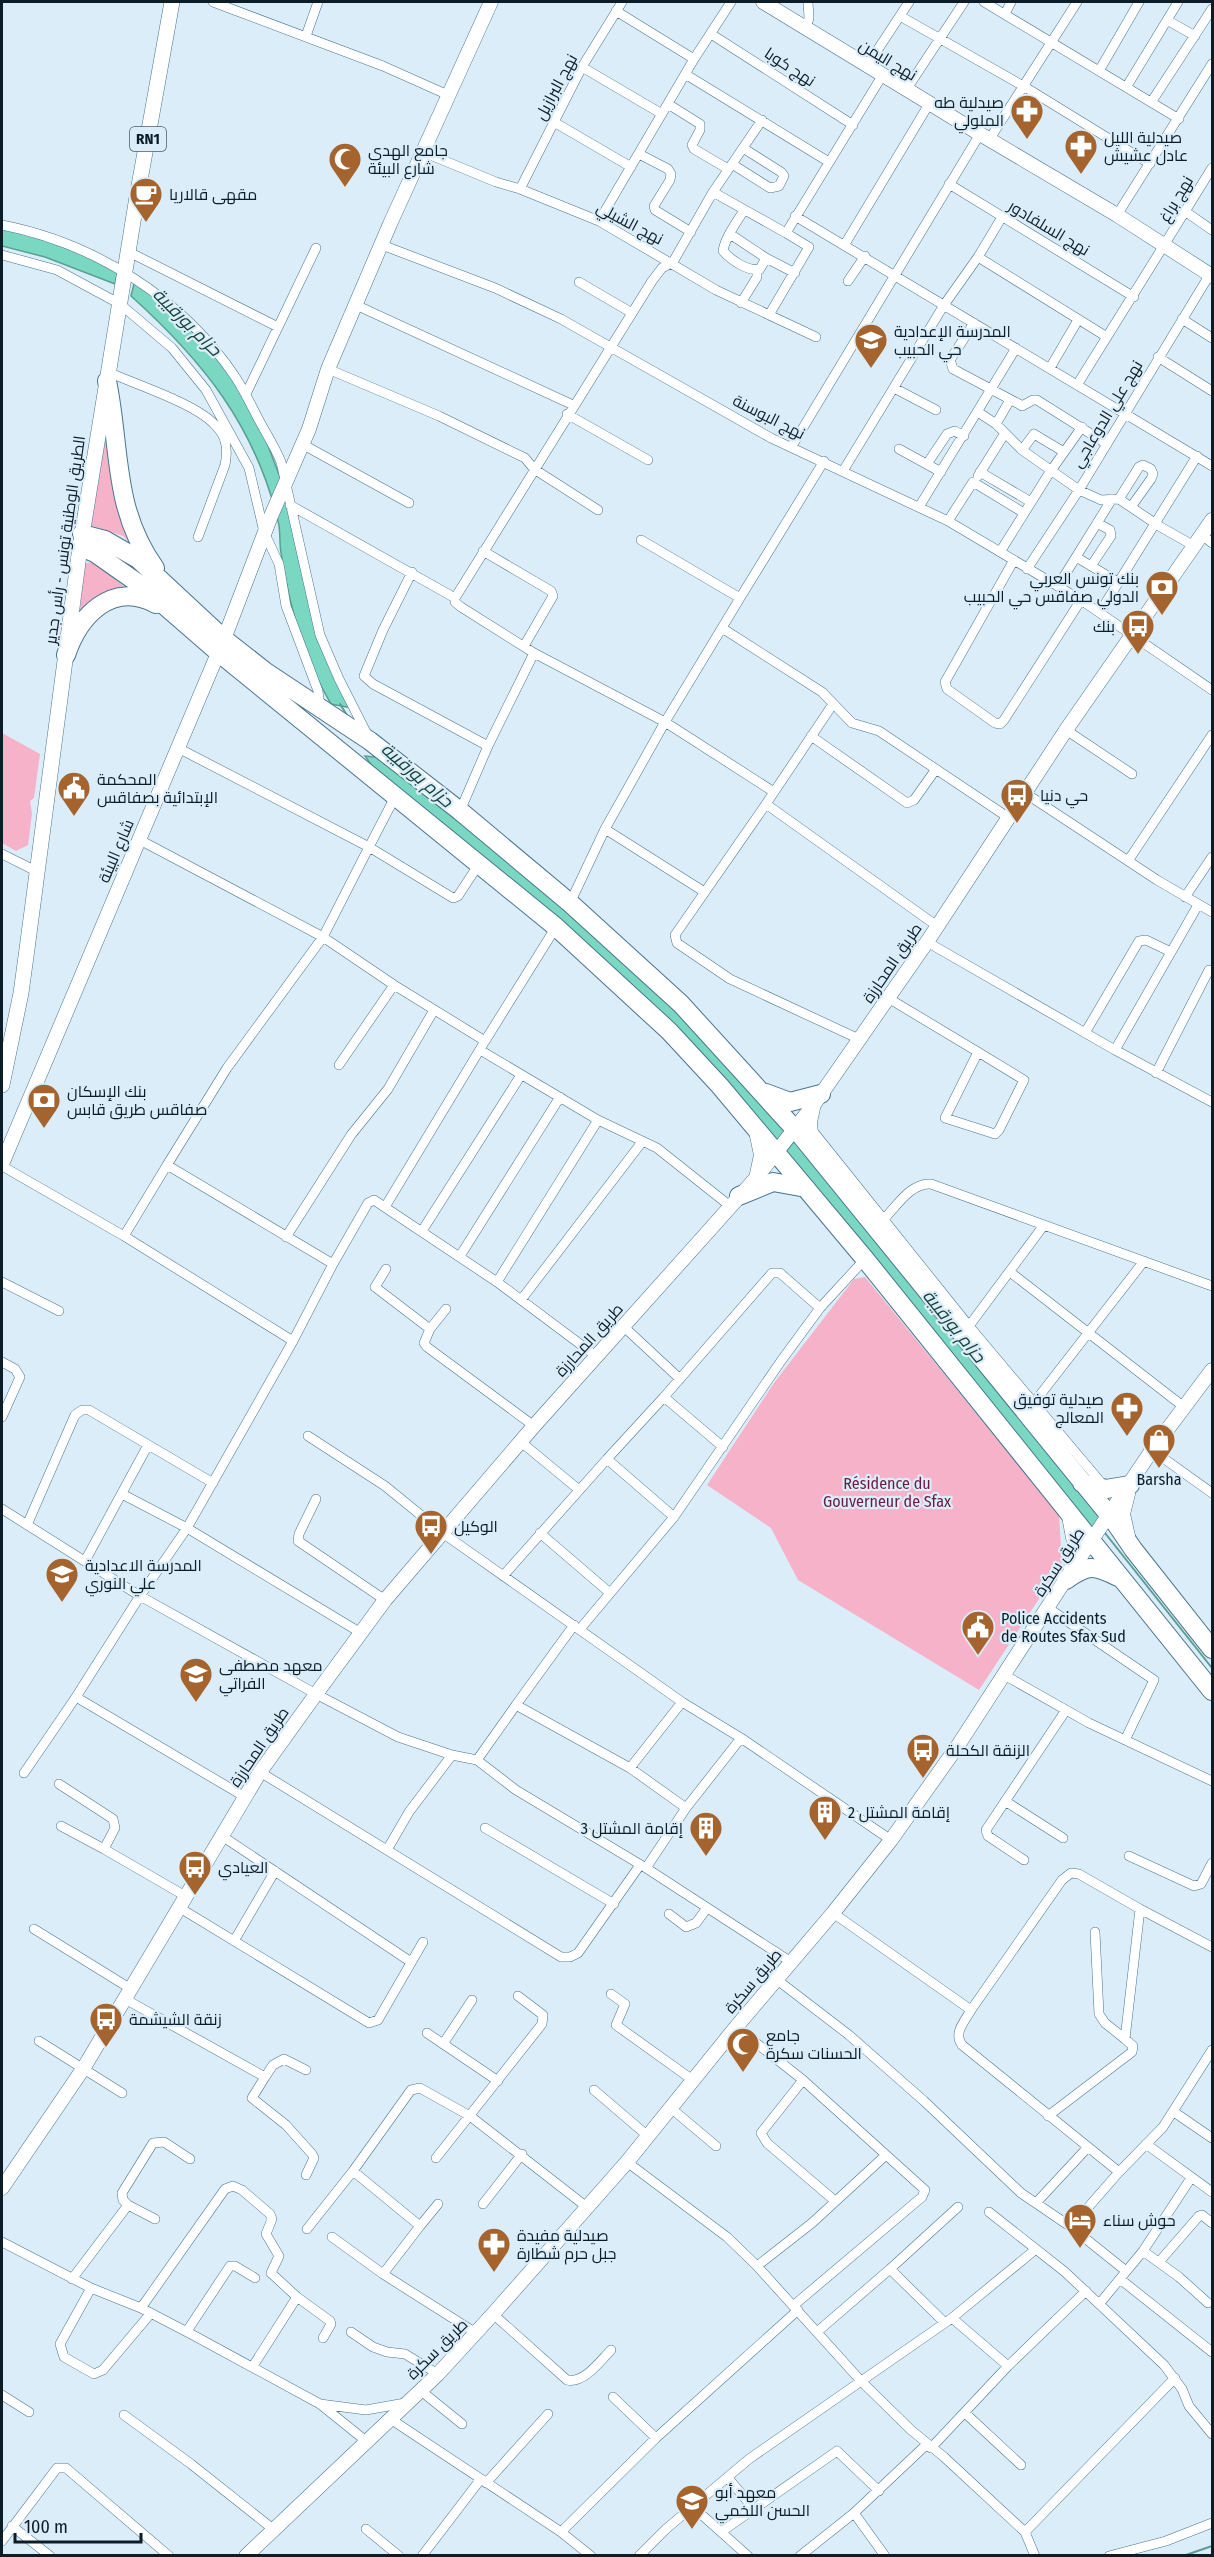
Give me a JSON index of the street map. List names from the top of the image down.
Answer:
{
  "streets": {
    "main road": [
      "نهج اليمن",
      "RN1",
      "الطريق الوطنية تونس - رأس جدير",
      "شارع البيئة",
      "طريق المحارزة",
      "طريق سكرة"
    ],
    "street": [
      "نهج كوبا",
      "نهج البرازيل",
      "نهج براغ",
      "نهج الشيلي",
      "نهج السلفادور",
      "نهج علي الدوعاجي",
      "نهج البوسنة"
    ]
  },
  "crossings": [
    ["نهج اليمن", "نهج براغ"],
    ["نهج اليمن", "نهج علي الدوعاجي"],
    ["نهج البرازيل", "نهج الشيلي"],
    ["نهج براغ", "نهج السلفادور"],
    ["نهج الشيلي", "شارع البيئة"],
    ["نهج علي الدوعاجي", "نهج البوسنة"],
    ["نهج البوسنة", "شارع البيئة"],
    ["نهج البوسنة", "طريق المحارزة"]
  ],
  "water": ["حزام بورقيبة"],
  "parks": ["Résidence du Gouverneur de Sfax"],
  "places": {
    "pharmacy": [
      "صيدلية طه الملولي",
      "صيدلية الليل عادل عشيش",
      "صيدلية توفيق المعالج",
      "صيدلية مفيدة جبل حرم شطارة"
    ],
    "mosque": ["جامع الهدى شارع البيئة", "جامع الحسنات سكرة"],
    "cafe": ["مقهى قالاريا"],
    "school or university": [
      "المدرسة الإعدادية حي الحبيب",
      "المدرسة الاعدادية علي النوري",
      "معهد مصطفى الفراتي",
      "معهد أبو الحسن اللخمي"
    ],
    "bank": ["بنك تونس العربي الدولي صفاقس حي الحبيب", "بنك الإسكان صفاقس طريق قابس"],
    "bus stop": [
      "بنك",
      "حي دنيا",
      "الوكيل",
      "الزنقة الكحلة",
      "العيادي",
      "زنقة الشيشمة"
    ],
    "public building": ["المحكمة الإبتدائية بصفاقس", "Police Accidents de Routes Sfax Sud"],
    "shop": ["Barsha"],
    "building": ["إقامة المشتل 2", "إقامة المشتل 3"],
    "hotel": ["حوش سناء"]
  },
  "scale_bar": "100 m"
}
